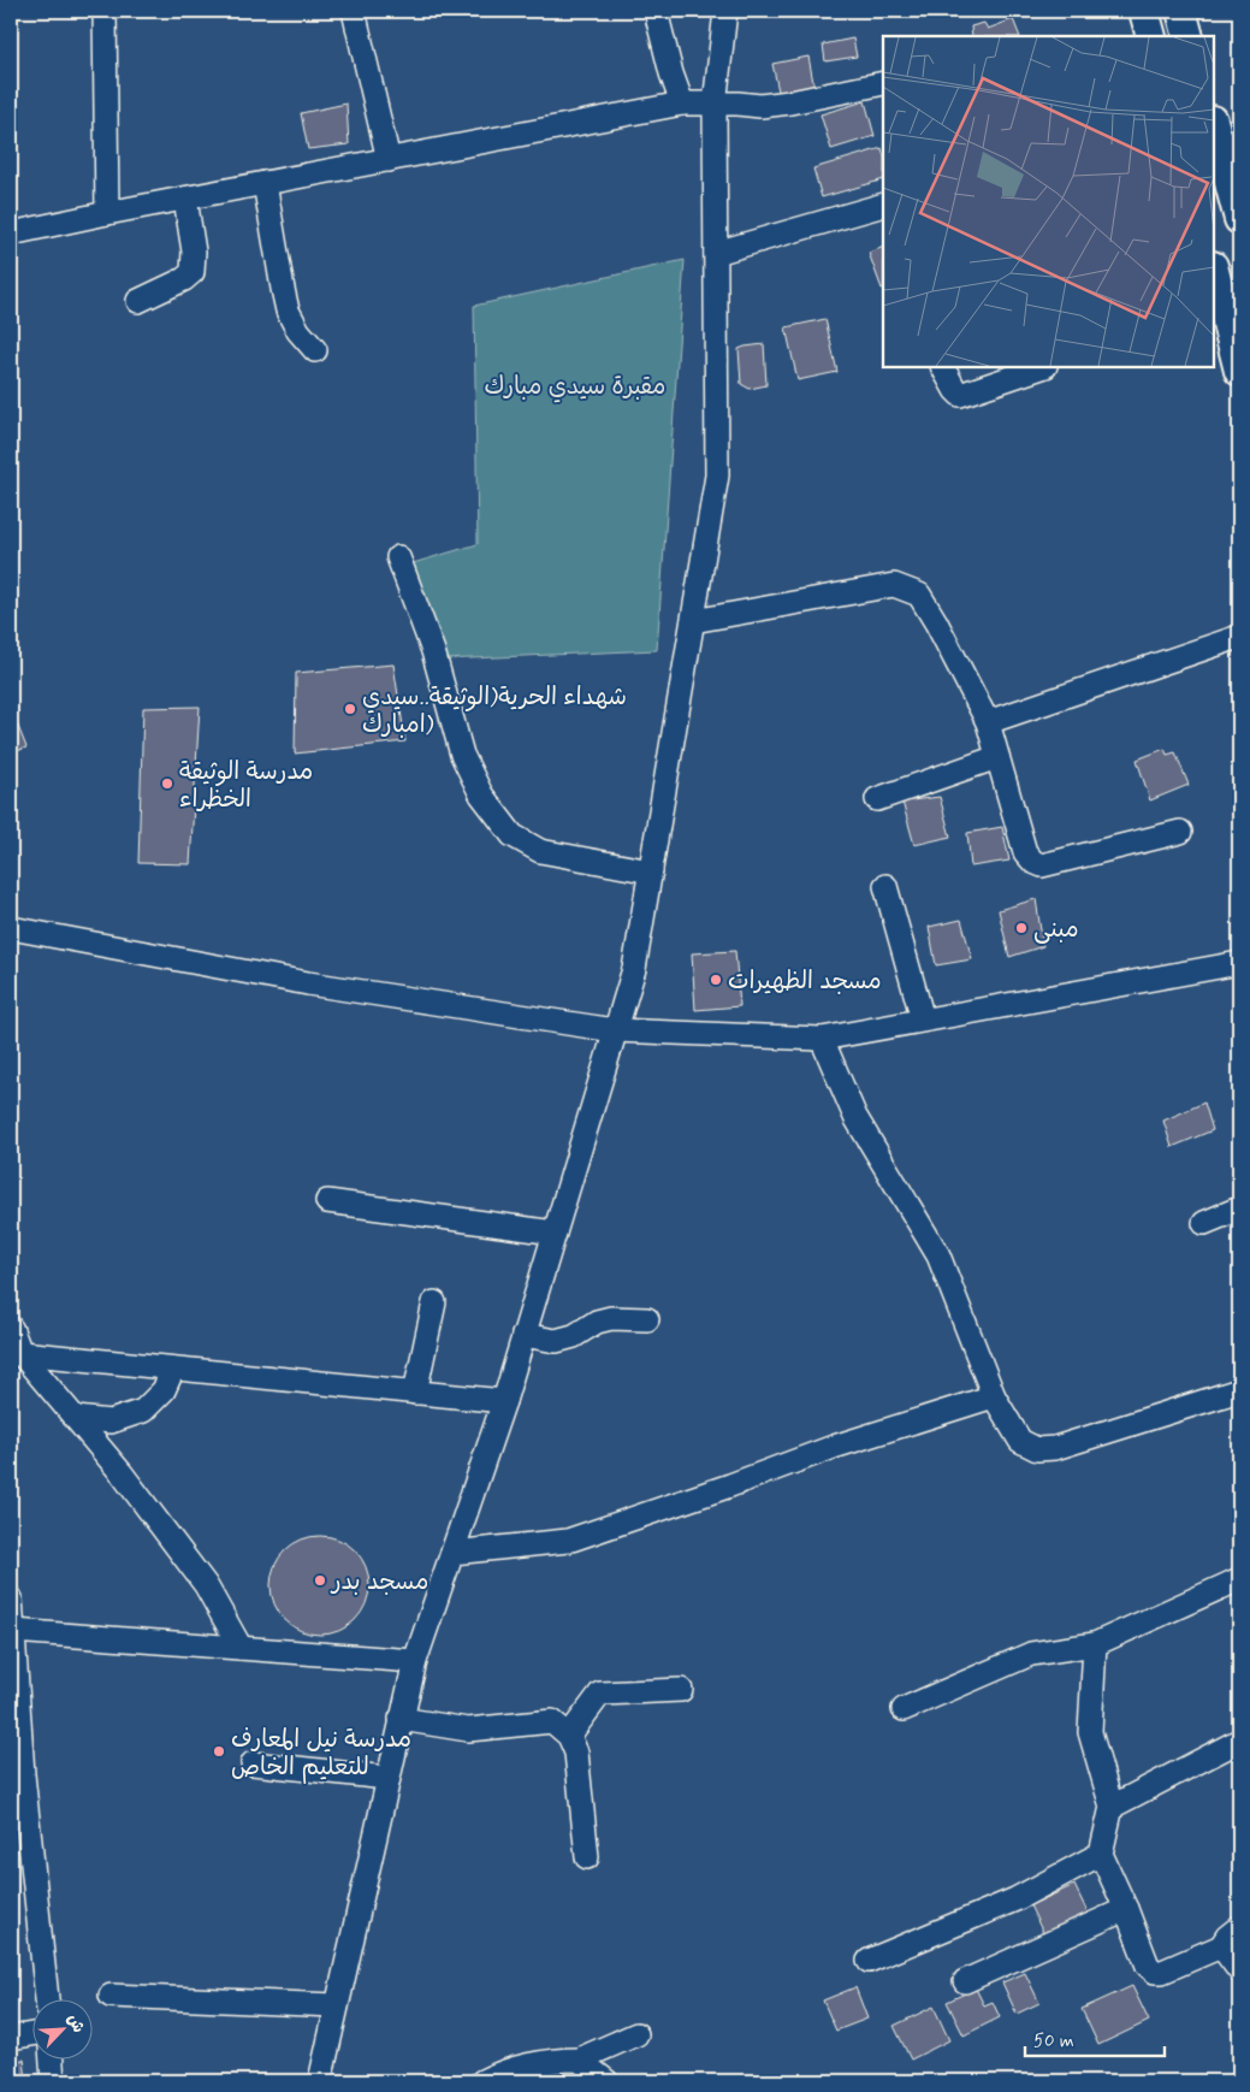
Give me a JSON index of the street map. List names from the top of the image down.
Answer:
{
  "parks": ["مقبرة سيدي مبارك"],
  "places": [
    "شهداء الحرية(الوثيقة..سيدي امبارك)",
    "مدرسة الوثيقة الخظراء",
    "مبنى",
    "مسجد الظهيرات",
    "مسجد بدر",
    "مدرسة نيل المعارف للتعليم الخاص"
  ],
  "scale_bar": "50 m",
  "north": "top right"
}
